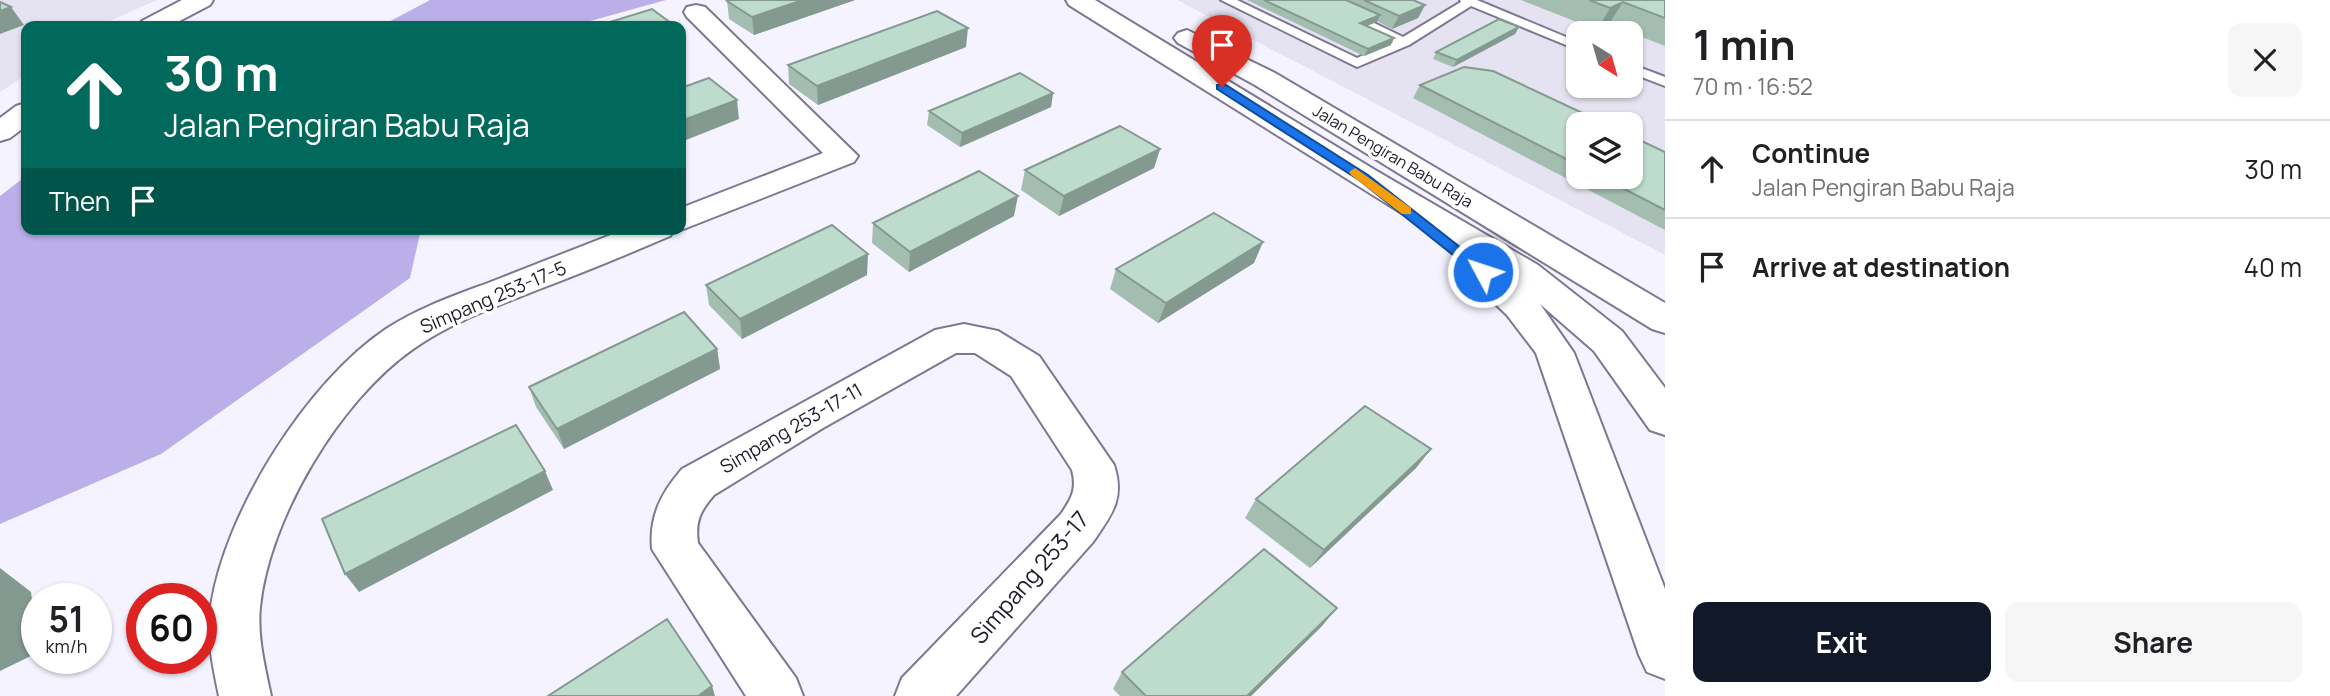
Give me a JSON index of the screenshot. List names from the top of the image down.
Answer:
{
  "streets": {
    "main road": [
      "Jalan Pengiran Babu Raja",
      "Simpang 253-17-5",
      "Simpang 253-17-11",
      "Simpang 253-17"
    ]
  },
  "crossings": [
    ["Simpang 253-17-11", "Simpang 253-17"]
  ],
  "north": "bottom right",
  "page": {
    "heading": ["1 min", "70 m · 16:52"],
    "turn": ["30 m", "Jalan Pengiran Babu Raja"],
    "list": [
      {
        "name": "Continue",
        "note": "Jalan Pengiran Babu Raja",
        "value": "30 m"
      },
      {
        "name": "Arrive at destination",
        "value": "40 m"
      }
    ],
    "then": "Then",
    "speed": "51 km/h",
    "limit": "60",
    "buttons": ["Exit", "Share"]
  }
}
